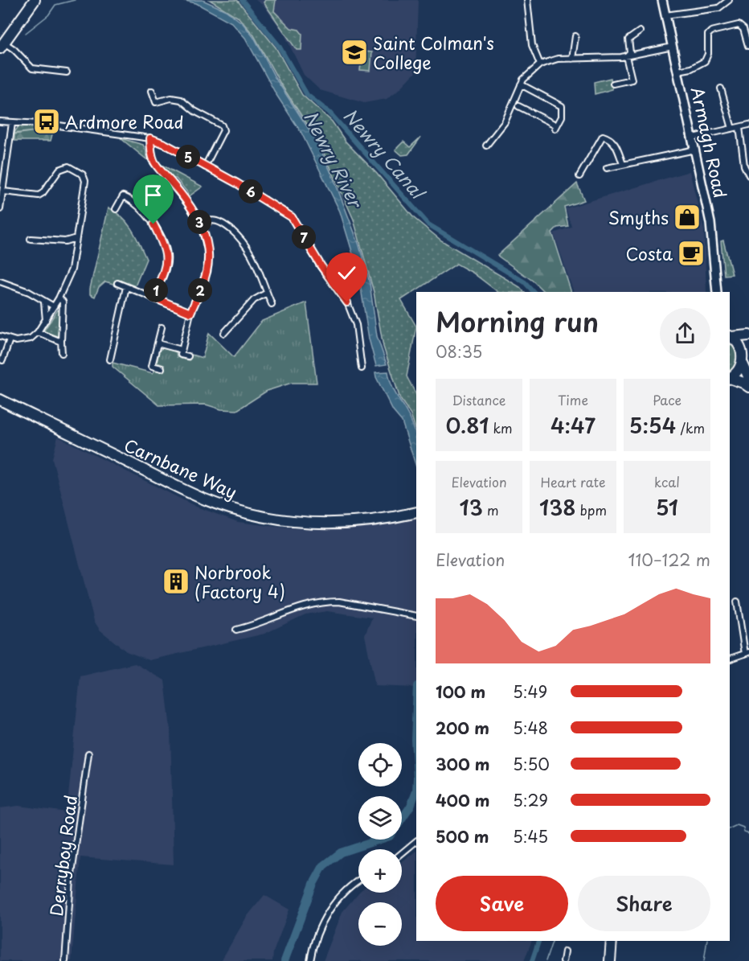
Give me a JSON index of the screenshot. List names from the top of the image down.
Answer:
{
  "streets": {
    "highway": ["Carnbane Way"],
    "main road": ["Armagh Road"],
    "street": ["Derryboy Road"]
  },
  "water": ["Newry Canal", "Newry River"],
  "places": {
    "school or university": ["Saint Colman's College"],
    "bus stop": ["Ardmore Road"],
    "shop": ["Smyths"],
    "cafe": ["Costa"],
    "building": ["Norbrook (Factory 4)"]
  },
  "page": {
    "pins": [
      "5",
      "6",
      "3",
      "7",
      "1",
      "2"
    ],
    "heading": ["Morning run", "08:35"],
    "stats": [
      ["Distance", "0.81 km"],
      ["Time", "4:47"],
      ["Pace", "5:54 /km"],
      ["Elevation", "13 m"],
      ["Heart rate", "138 bpm"],
      ["kcal", "51"]
    ],
    "chart": ["Elevation", "110–122 m"],
    "list": [
      {
        "name": "100 m",
        "note": "5:49"
      },
      {
        "name": "200 m",
        "note": "5:48"
      },
      {
        "name": "300 m",
        "note": "5:50"
      },
      {
        "name": "400 m",
        "note": "5:29"
      },
      {
        "name": "500 m",
        "note": "5:45"
      }
    ],
    "map_buttons": ["+", "−"],
    "buttons": ["Save", "Share"]
  }
}
